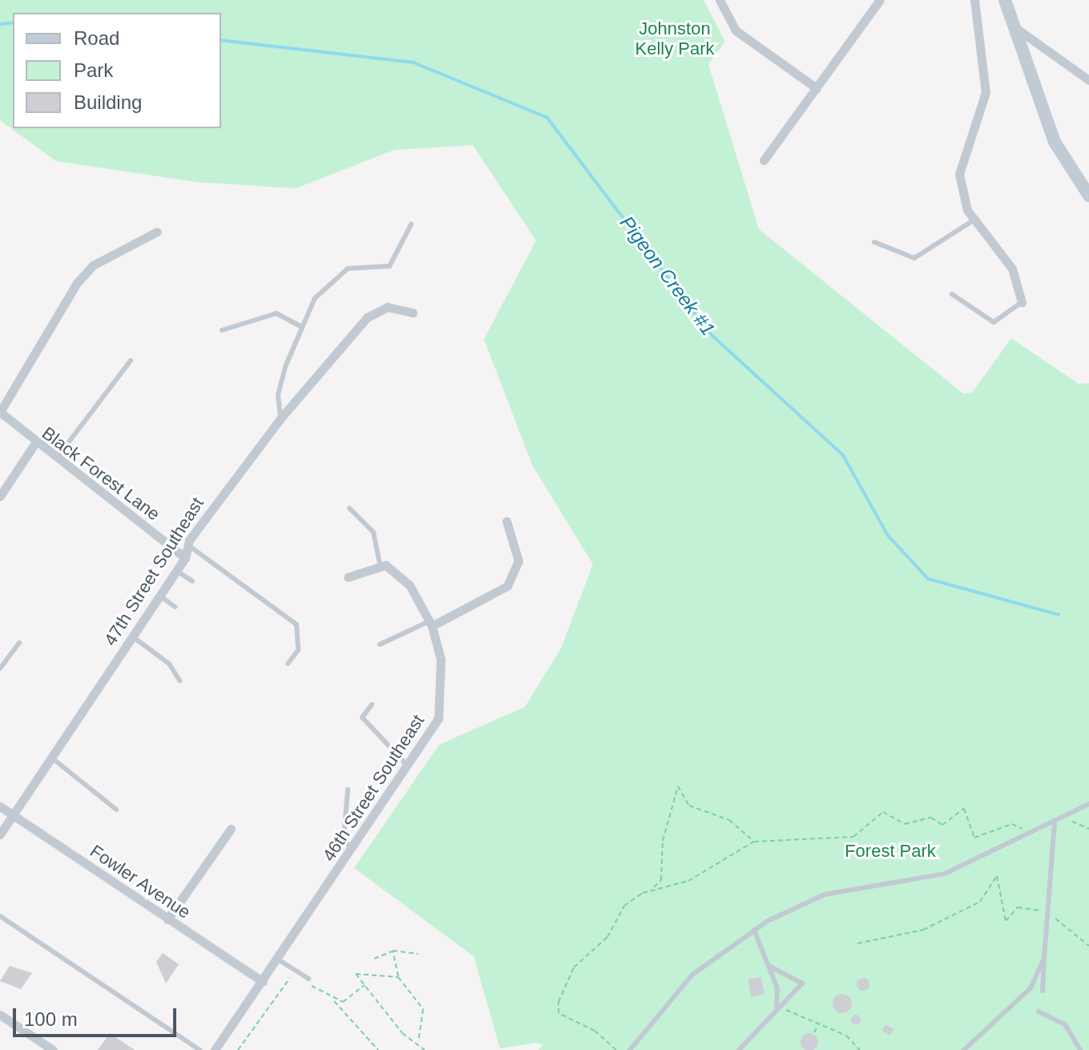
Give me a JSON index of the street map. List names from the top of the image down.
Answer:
{
  "streets": {
    "street": [
      "Black Forest Lane",
      "47th Street Southeast",
      "46th Street Southeast",
      "Fowler Avenue"
    ]
  },
  "crossings": [
    ["Black Forest Lane", "47th Street Southeast"],
    ["47th Street Southeast", "Fowler Avenue"],
    ["46th Street Southeast", "Fowler Avenue"]
  ],
  "water": ["Pigeon Creek #1"],
  "parks": ["Johnston Kelly Park", "Forest Park"],
  "legend": ["Road", "Park", "Building"],
  "scale_bar": "100 m"
}
